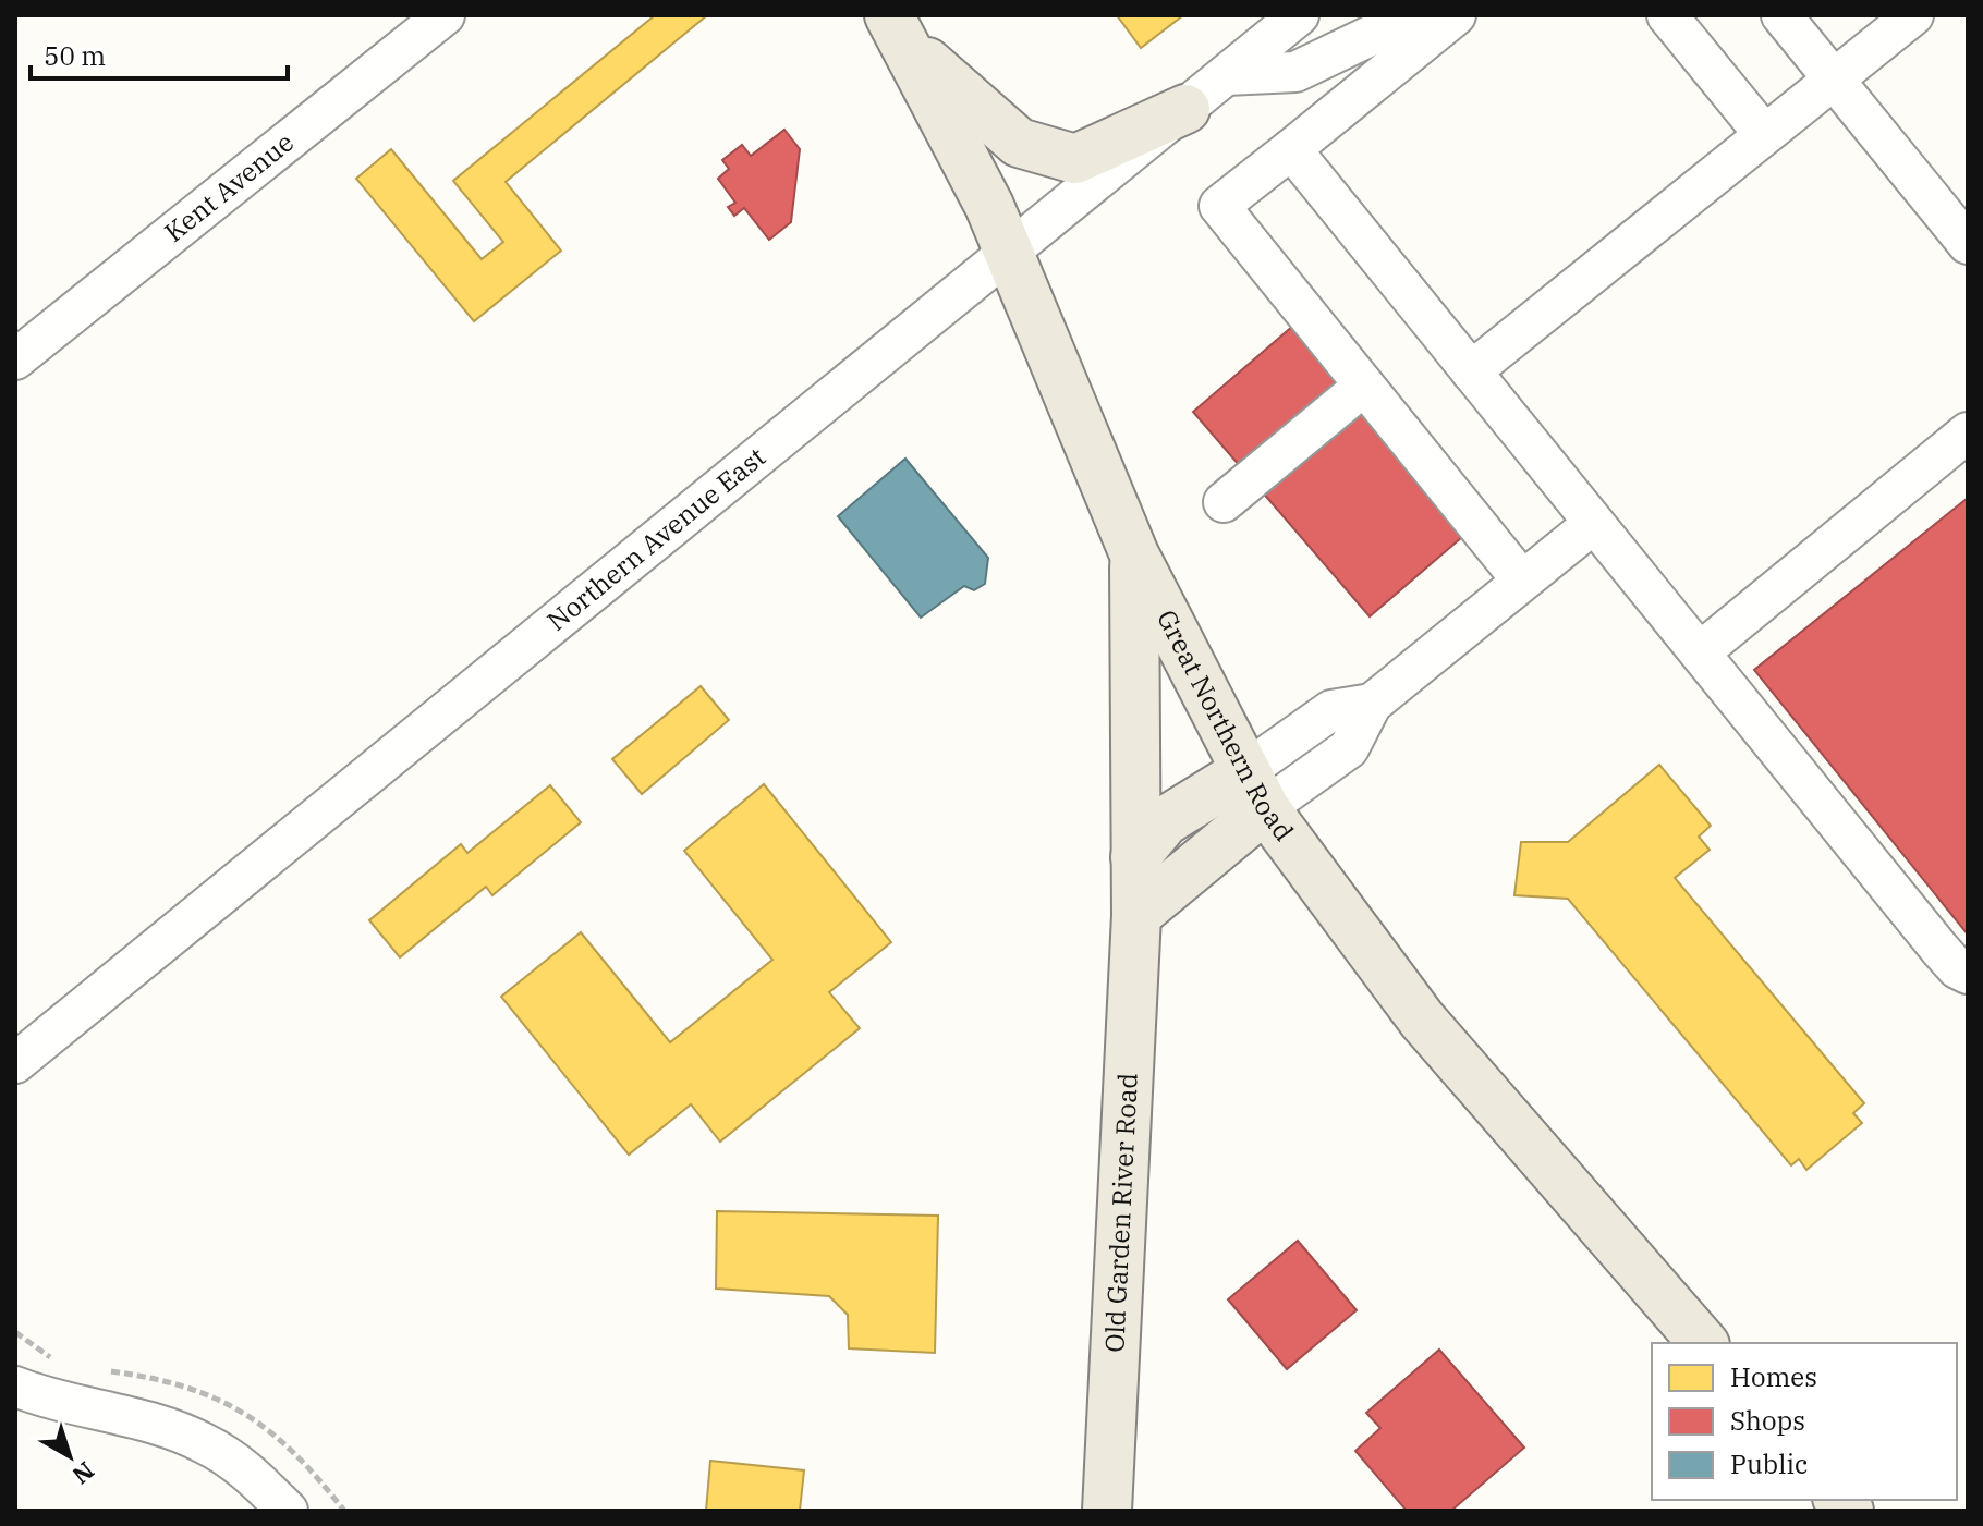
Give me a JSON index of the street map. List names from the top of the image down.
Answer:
{
  "streets": {
    "main road": ["Great Northern Road", "Old Garden River Road"],
    "street": ["Kent Avenue", "Northern Avenue East"]
  },
  "crossings": [
    ["Northern Avenue East", "Great Northern Road"],
    ["Great Northern Road", "Old Garden River Road"]
  ],
  "legend": ["Homes", "Shops", "Public"],
  "scale_bar": "50 m",
  "north": "bottom right"
}
